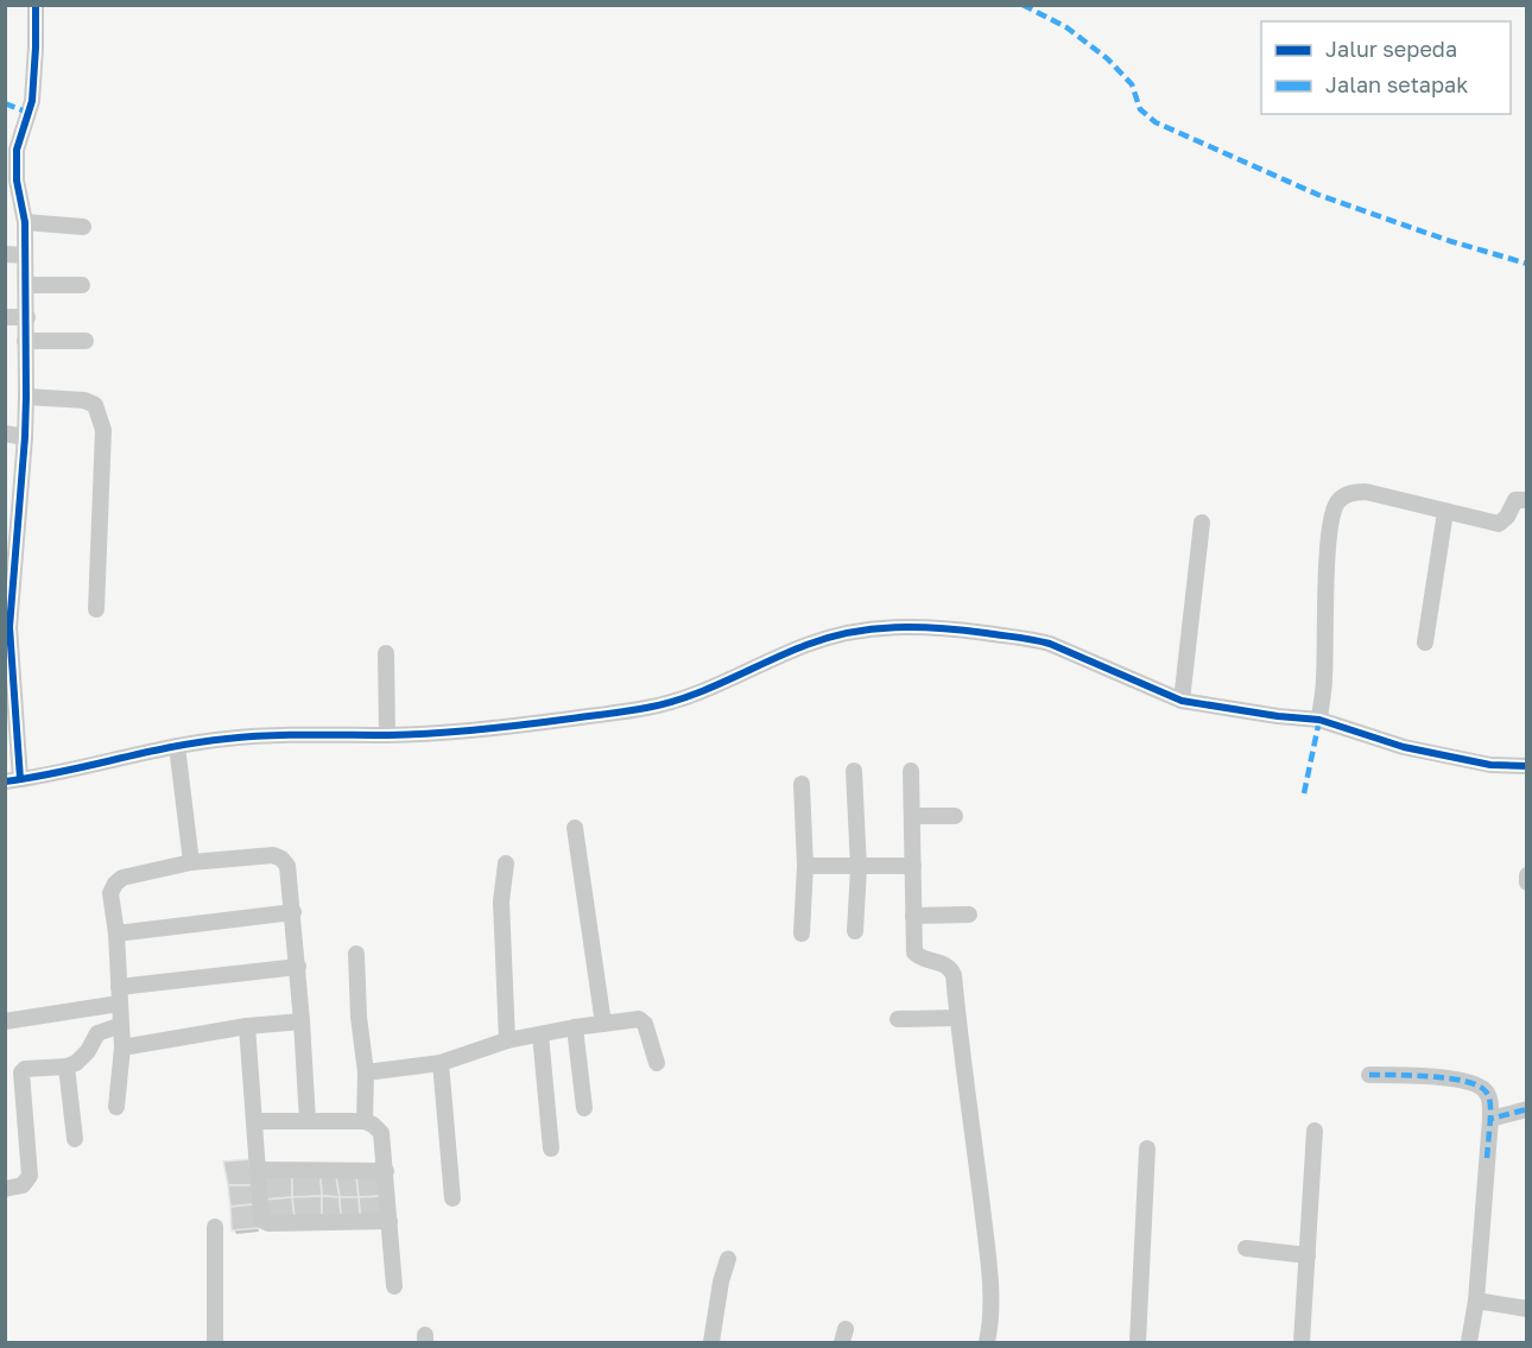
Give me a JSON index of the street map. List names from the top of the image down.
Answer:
{
  "legend": ["Jalur sepeda", "Jalan setapak"]
}
